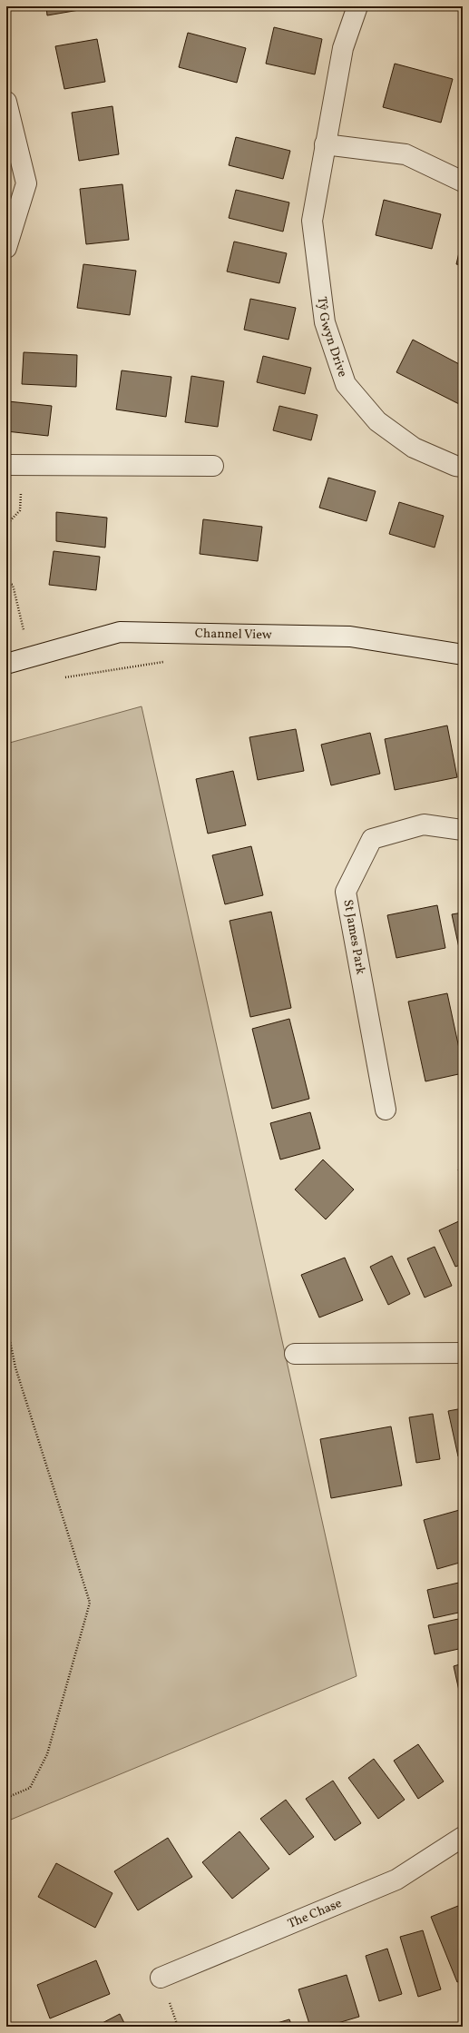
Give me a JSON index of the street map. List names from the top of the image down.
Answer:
{
  "streets": {
    "street": [
      "Tŷ Gwyn Drive",
      "Channel View",
      "St James Park",
      "The Chase"
    ]
  }
}
